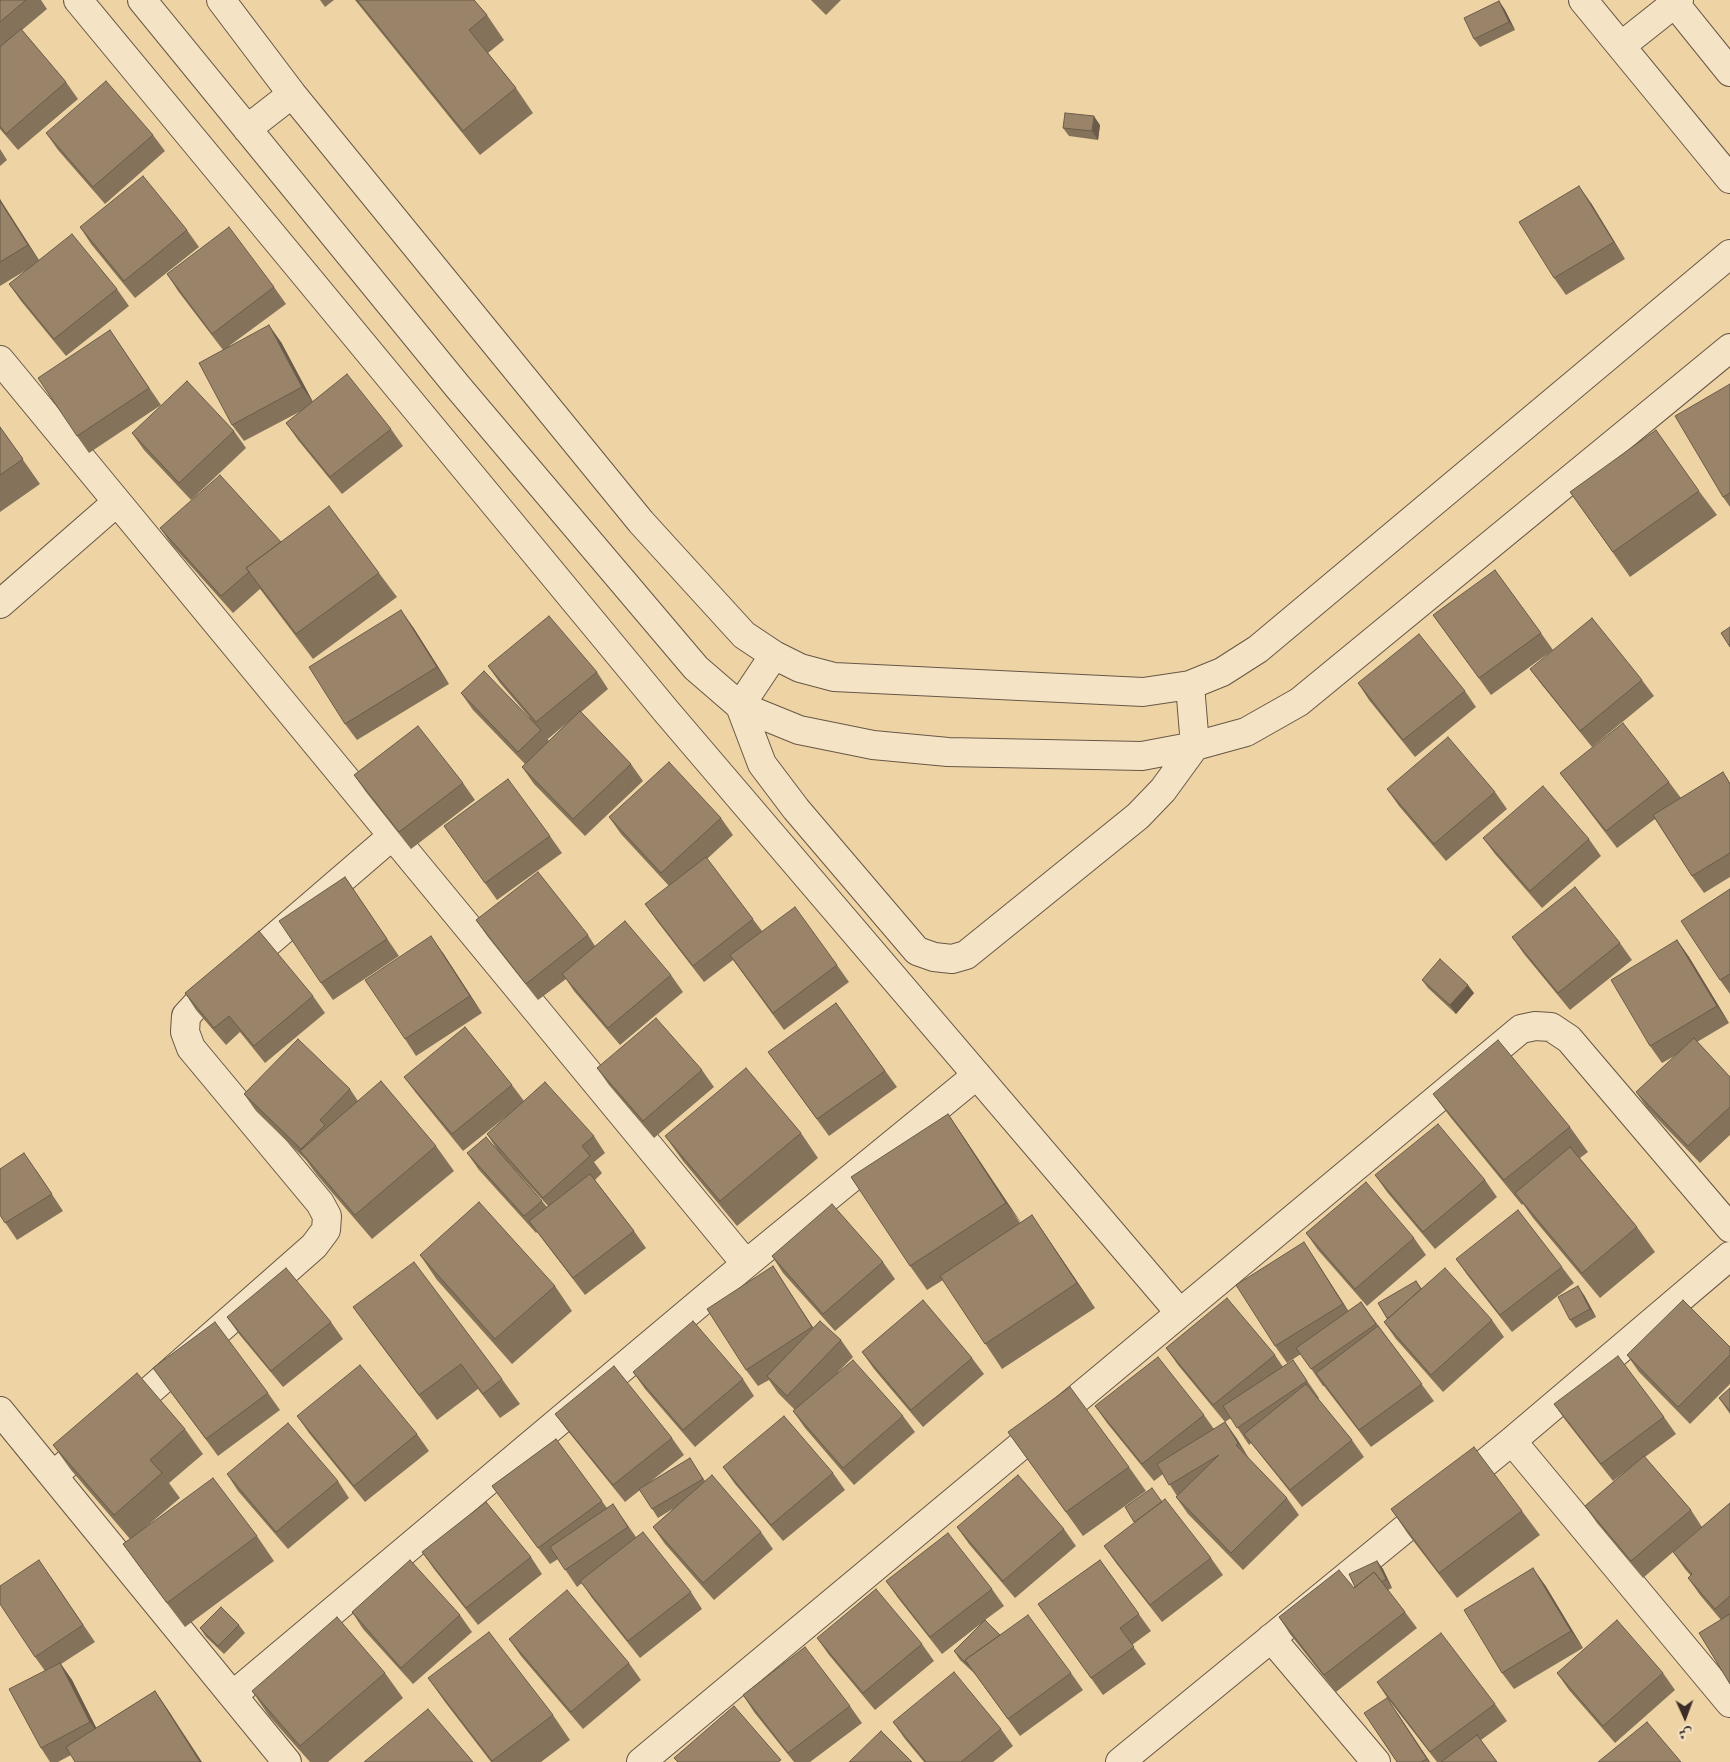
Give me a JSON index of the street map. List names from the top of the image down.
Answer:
{
  "north": "bottom"
}
